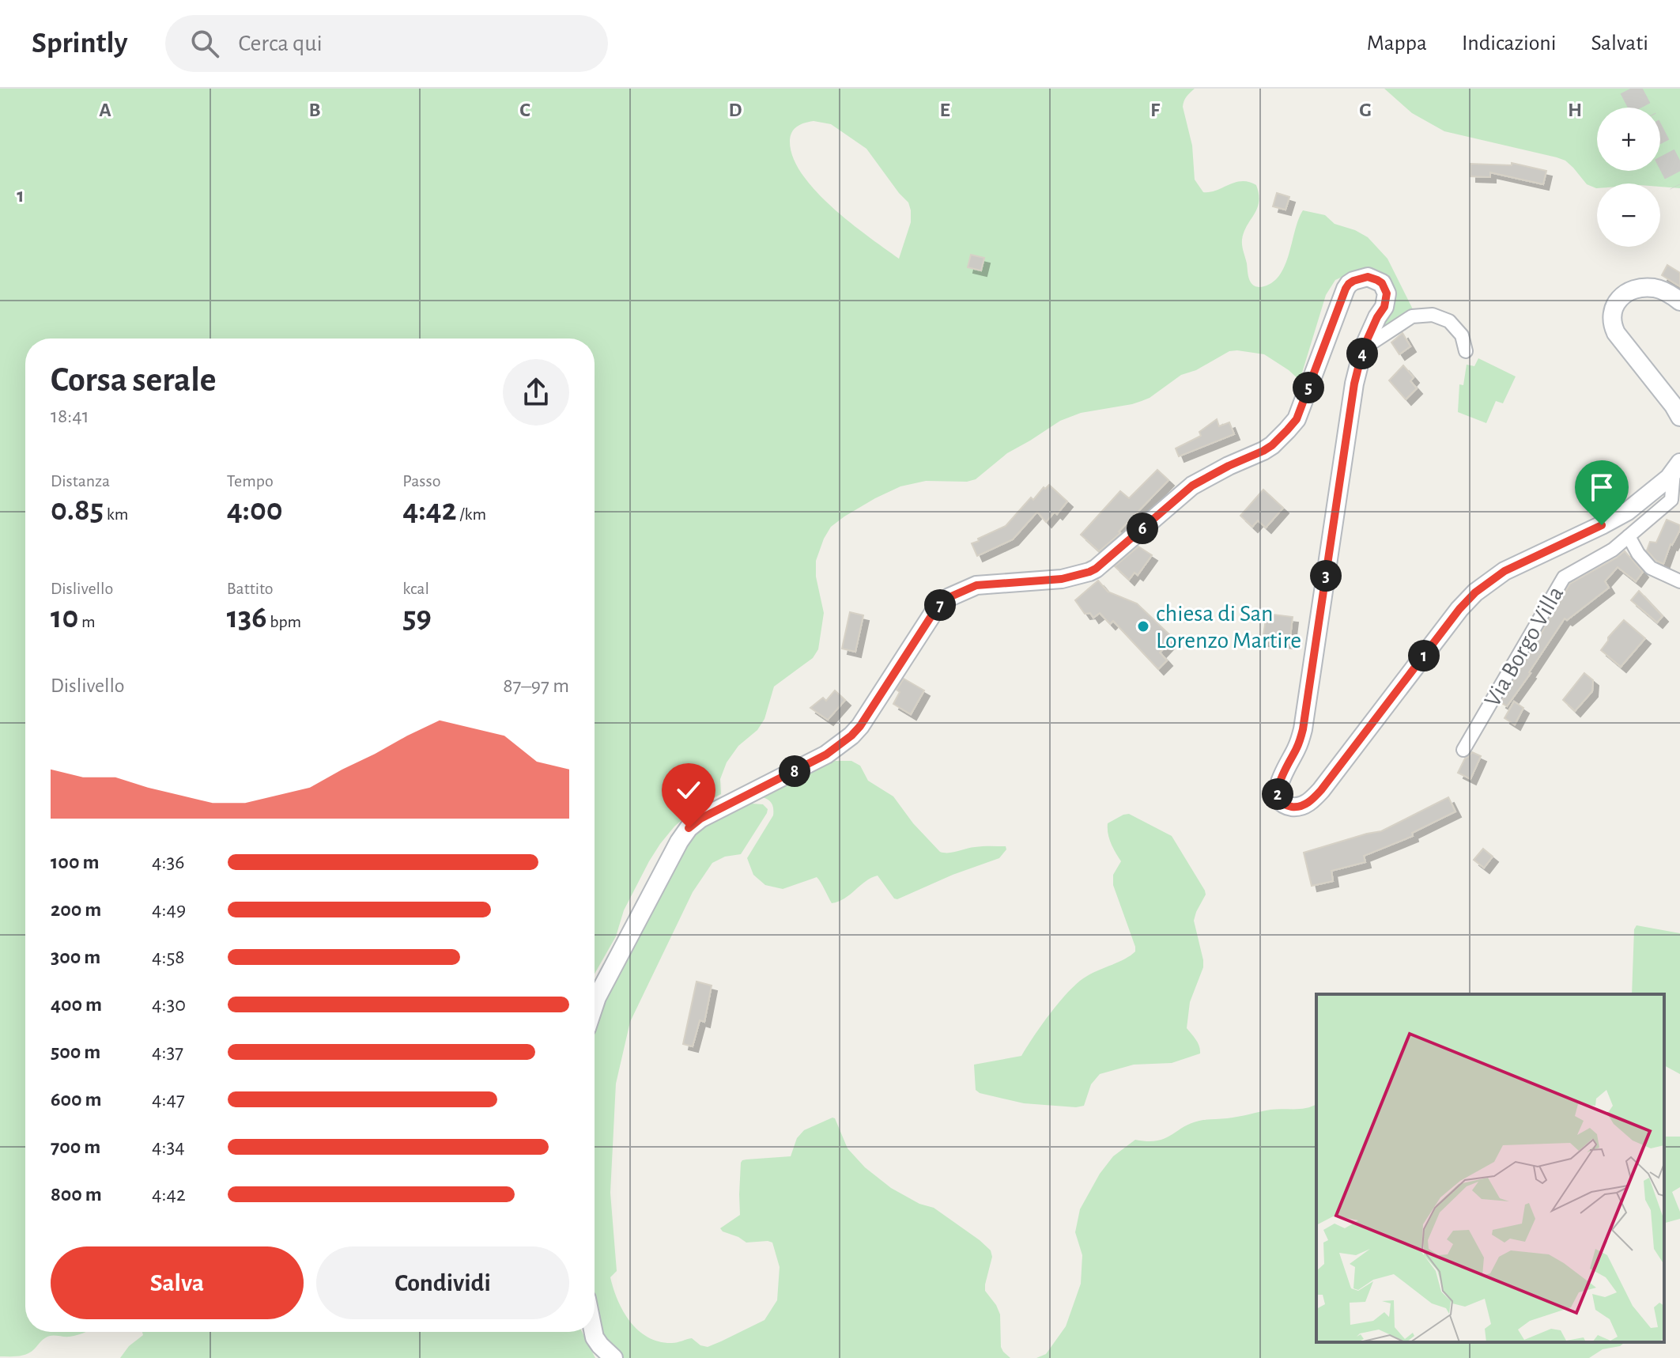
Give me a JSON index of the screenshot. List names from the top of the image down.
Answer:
{
  "streets": {
    "street": ["Via Borgo Villa"]
  },
  "places": ["chiesa di San Lorenzo Martire"],
  "page": {
    "header": "Sprintly",
    "search": "Cerca qui",
    "nav": ["Mappa", "Indicazioni", "Salvati"],
    "map_buttons": ["+", "−"],
    "pins": [
      "4",
      "5",
      "6",
      "3",
      "7",
      "1",
      "8",
      "2"
    ],
    "heading": ["Corsa serale", "18:41"],
    "stats": [
      ["Distanza", "0.85 km"],
      ["Tempo", "4:00"],
      ["Passo", "4:42 /km"],
      ["Dislivello", "10 m"],
      ["Battito", "136 bpm"],
      ["kcal", "59"]
    ],
    "chart": ["Dislivello", "87–97 m"],
    "list": [
      {
        "name": "100 m",
        "note": "4:36"
      },
      {
        "name": "200 m",
        "note": "4:49"
      },
      {
        "name": "300 m",
        "note": "4:58"
      },
      {
        "name": "400 m",
        "note": "4:30"
      },
      {
        "name": "500 m",
        "note": "4:37"
      },
      {
        "name": "600 m",
        "note": "4:47"
      },
      {
        "name": "700 m",
        "note": "4:34"
      },
      {
        "name": "800 m",
        "note": "4:42"
      }
    ],
    "buttons": ["Salva", "Condividi"]
  },
  "grid": {
    "columns": [
      "A",
      "B",
      "C",
      "D",
      "E",
      "F",
      "G",
      "H"
    ],
    "rows": ["1"]
  }
}
